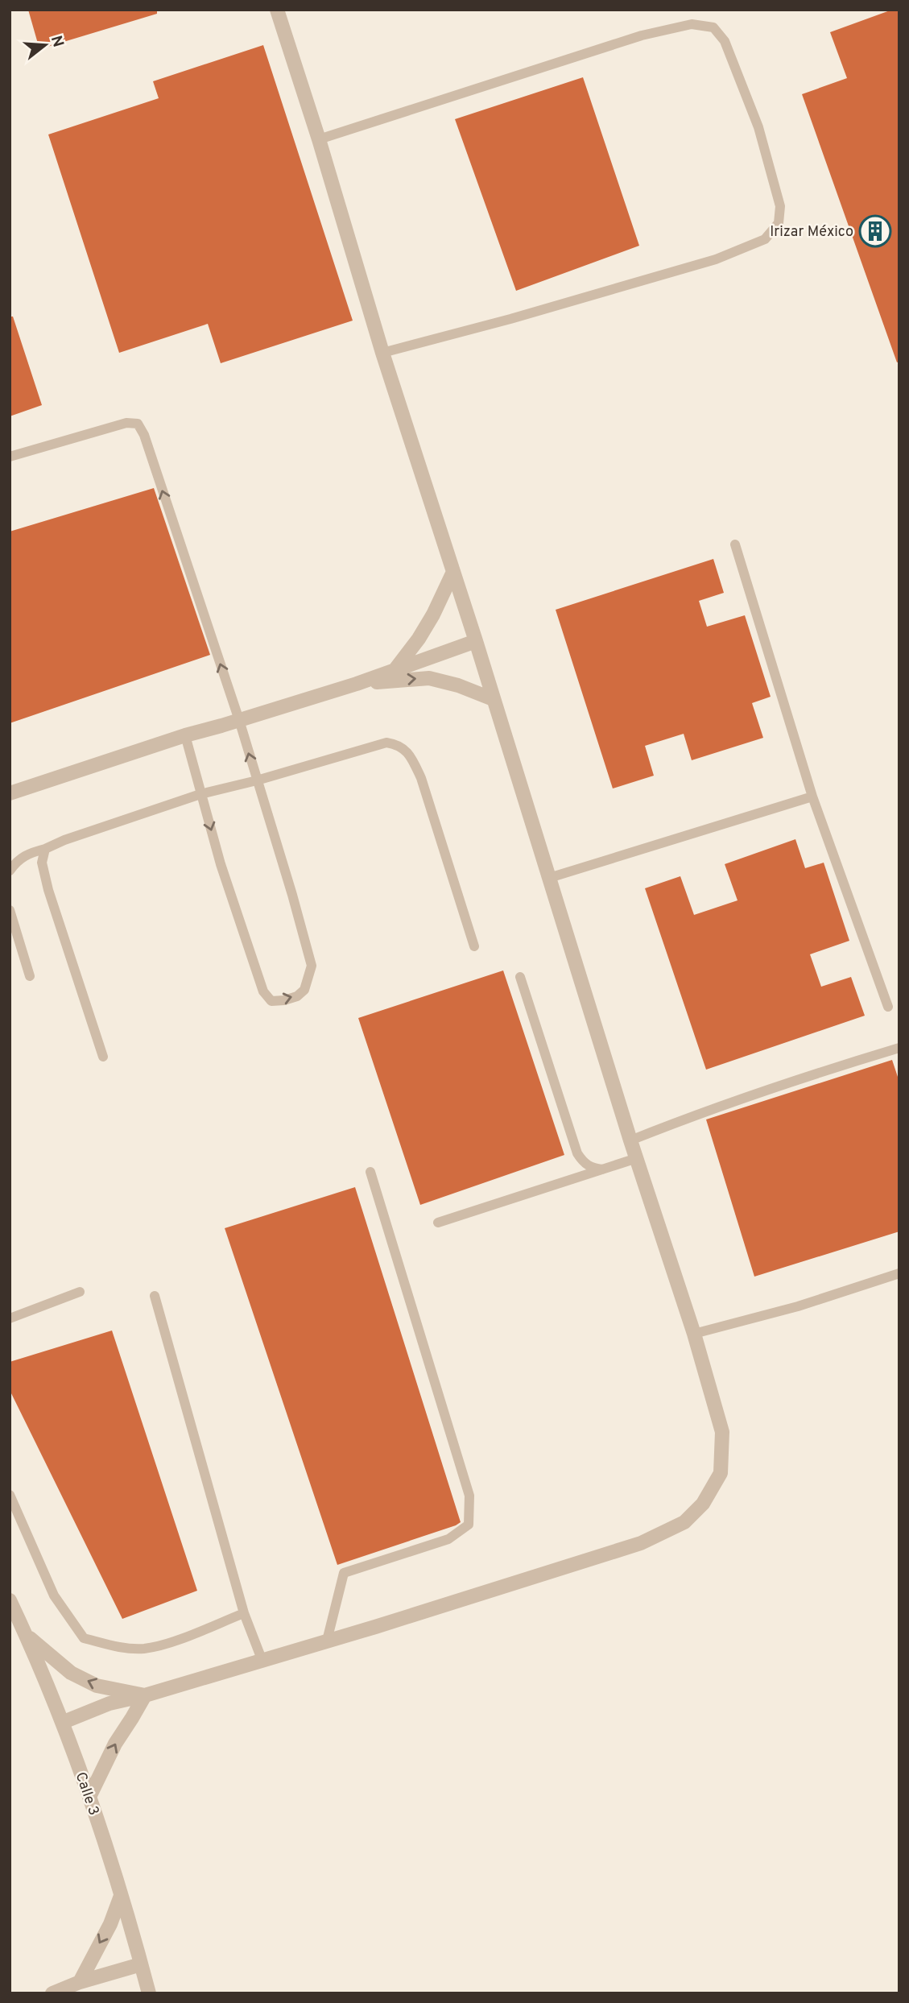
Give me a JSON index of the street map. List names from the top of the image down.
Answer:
{
  "streets": {
    "street": ["Calle 3"]
  },
  "places": {
    "building": ["Irizar México"]
  },
  "north": "right"
}
